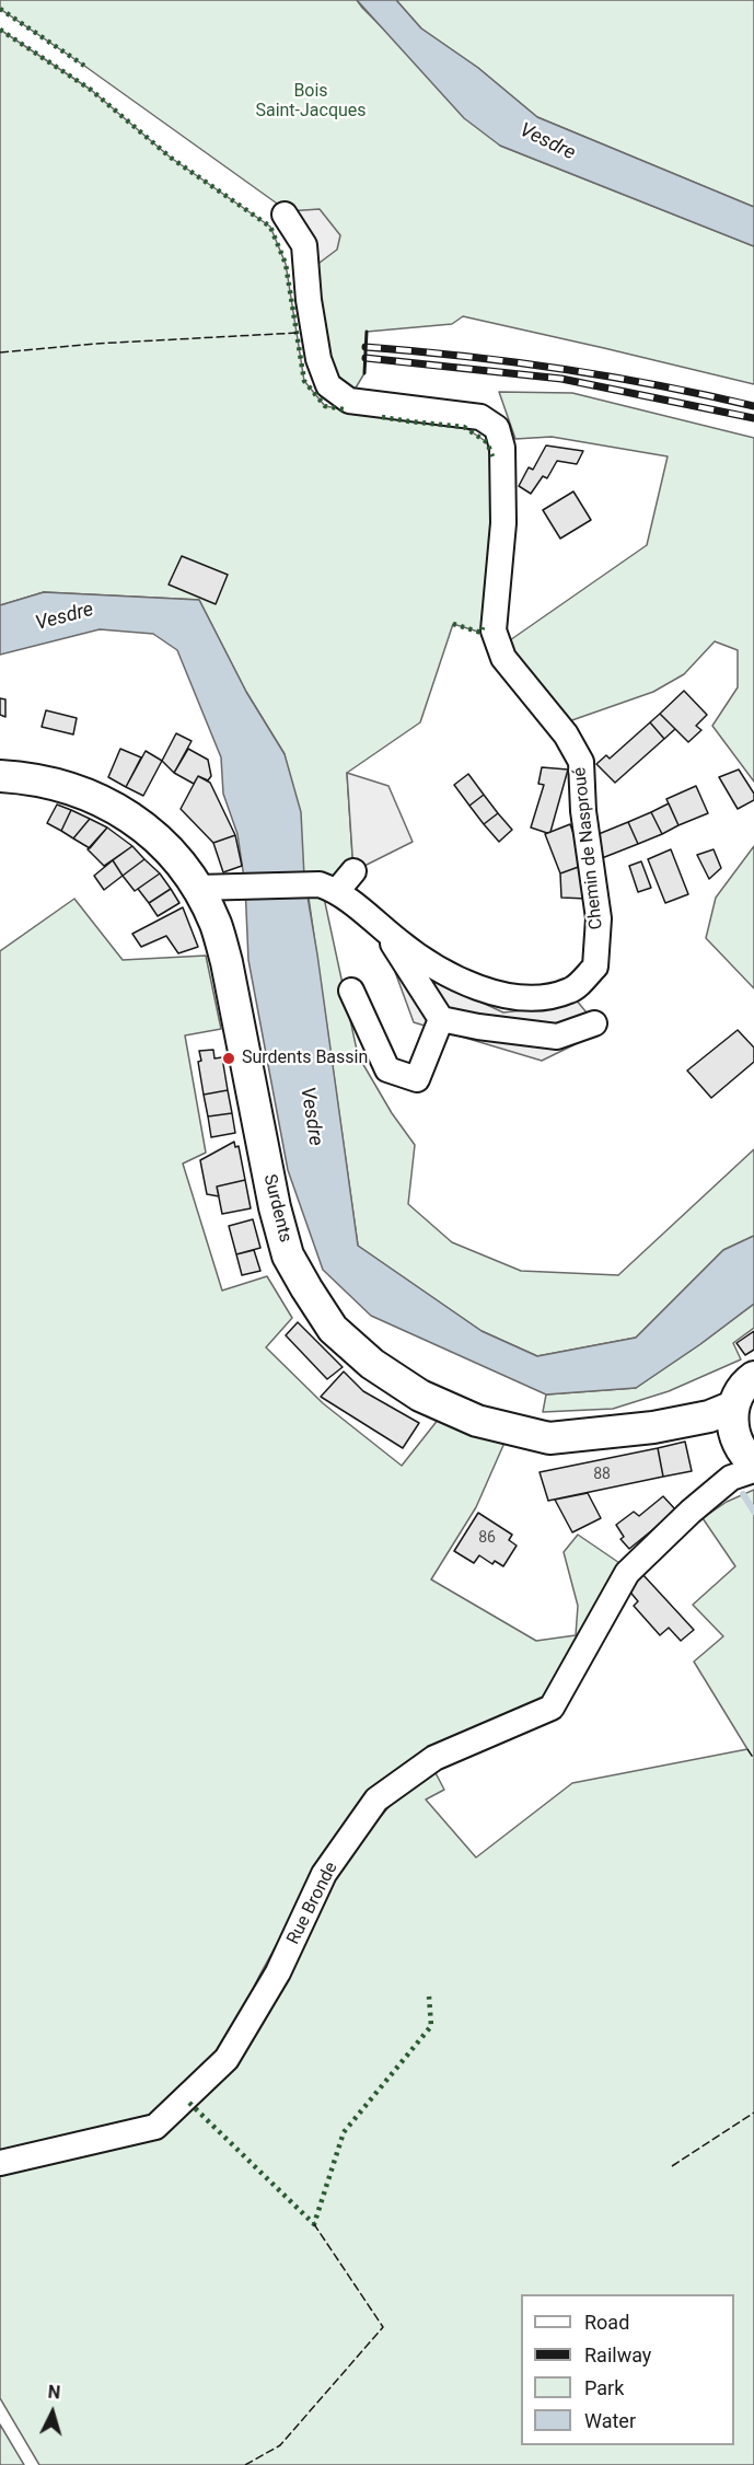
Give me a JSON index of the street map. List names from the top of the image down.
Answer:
{
  "streets": {
    "main road": ["Surdents"],
    "street": ["Chemin de Nasproué", "Rue Bronde"]
  },
  "crossings": [
    ["Chemin de Nasproué", "Surdents"]
  ],
  "water": ["Vesdre"],
  "parks": ["Bois Saint-Jacques"],
  "places": ["Surdents Bassin"],
  "house_numbers": ["88", "86"],
  "legend": [
    "Road",
    "Railway",
    "Park",
    "Water"
  ],
  "north": "top"
}
